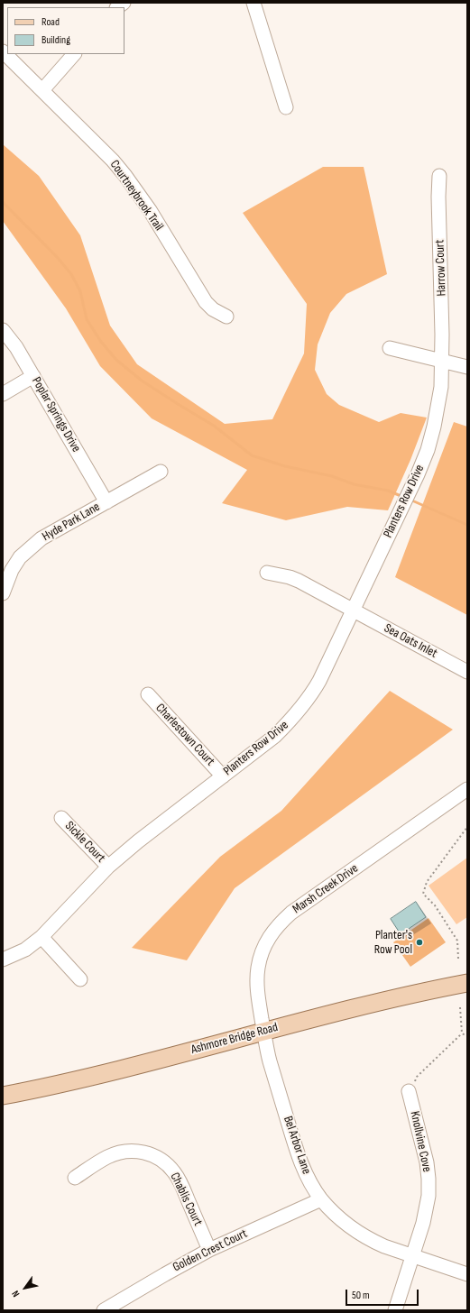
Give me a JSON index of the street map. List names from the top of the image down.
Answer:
{
  "streets": {
    "main road": ["Ashmore Bridge Road"],
    "street": [
      "Courtneybrook Trail",
      "Harrow Court",
      "Poplar Springs Drive",
      "Planters Row Drive",
      "Hyde Park Lane",
      "Sea Oats Inlet",
      "Charlestown Court",
      "Sickle Court",
      "Marsh Creek Drive",
      "Knollvine Cove",
      "Bel Arbor Lane",
      "Chablis Court",
      "Golden Crest Court"
    ]
  },
  "crossings": [
    ["Harrow Court", "Planters Row Drive"],
    ["Poplar Springs Drive", "Hyde Park Lane"],
    ["Planters Row Drive", "Sea Oats Inlet"],
    ["Planters Row Drive", "Charlestown Court"],
    ["Planters Row Drive", "Sickle Court"],
    ["Marsh Creek Drive", "Ashmore Bridge Road"],
    ["Marsh Creek Drive", "Bel Arbor Lane"],
    ["Ashmore Bridge Road", "Bel Arbor Lane"],
    ["Knollvine Cove", "Bel Arbor Lane"],
    ["Bel Arbor Lane", "Golden Crest Court"],
    ["Chablis Court", "Golden Crest Court"]
  ],
  "places": ["Planter's Row Pool"],
  "legend": ["Road", "Building"],
  "scale_bar": "50 m",
  "north": "bottom left"
}
